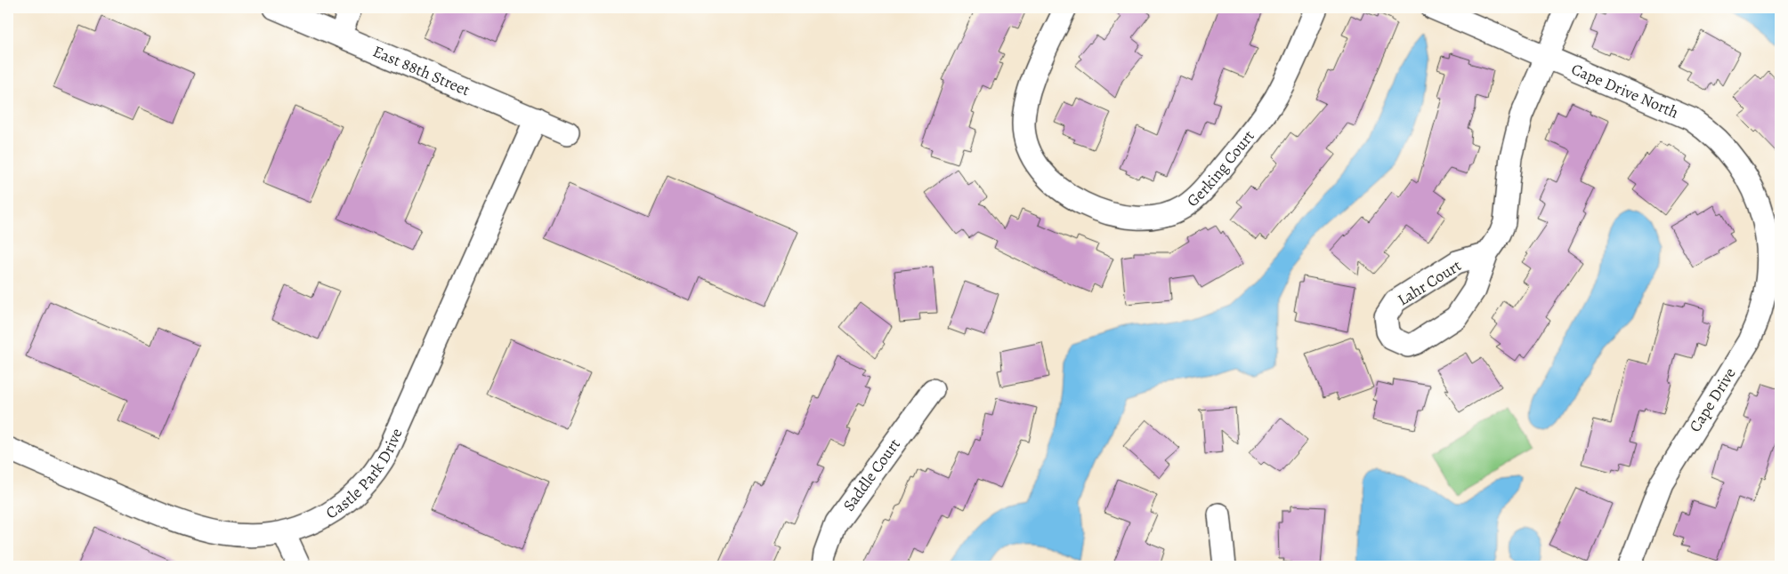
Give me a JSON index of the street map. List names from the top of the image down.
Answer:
{
  "streets": {
    "street": [
      "East 88th Street",
      "Cape Drive North",
      "Gerking Court",
      "Lahr Court",
      "Cape Drive",
      "Castle Park Drive",
      "Saddle Court"
    ]
  },
  "crossings": [
    ["East 88th Street", "Castle Park Drive"],
    ["Cape Drive North", "Lahr Court"],
    ["Cape Drive North", "Cape Drive"]
  ]
}
